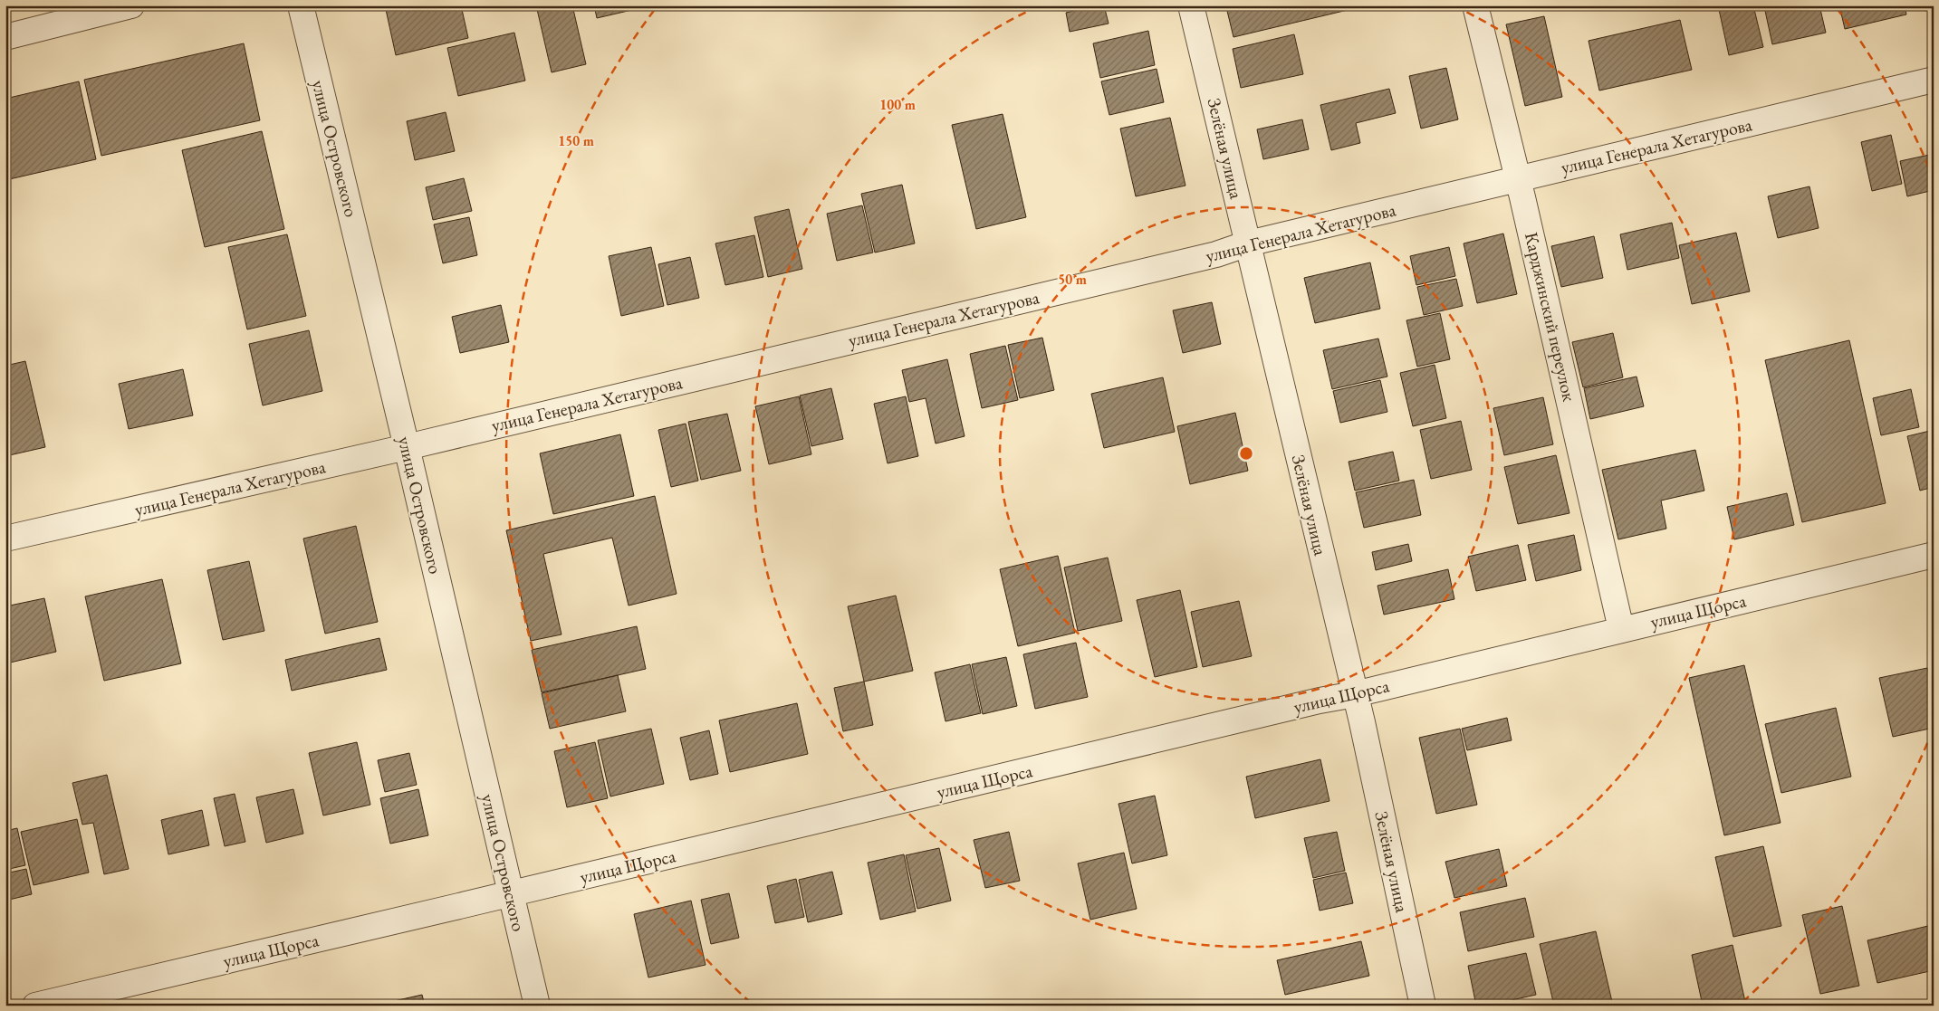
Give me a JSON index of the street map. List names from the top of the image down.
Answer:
{
  "streets": {
    "street": [
      "улица Генерала Хетагурова",
      "улица Островского",
      "Зелёная улица",
      "Карджинский переулок",
      "улица Щорса"
    ]
  },
  "crossings": [
    ["улица Генерала Хетагурова", "улица Островского"],
    ["улица Генерала Хетагурова", "Зелёная улица"],
    ["улица Генерала Хетагурова", "Карджинский переулок"],
    ["улица Островского", "улица Щорса"],
    ["Зелёная улица", "улица Щорса"],
    ["Карджинский переулок", "улица Щорса"]
  ],
  "rings": ["100 m", "150 m", "50 m"]
}
